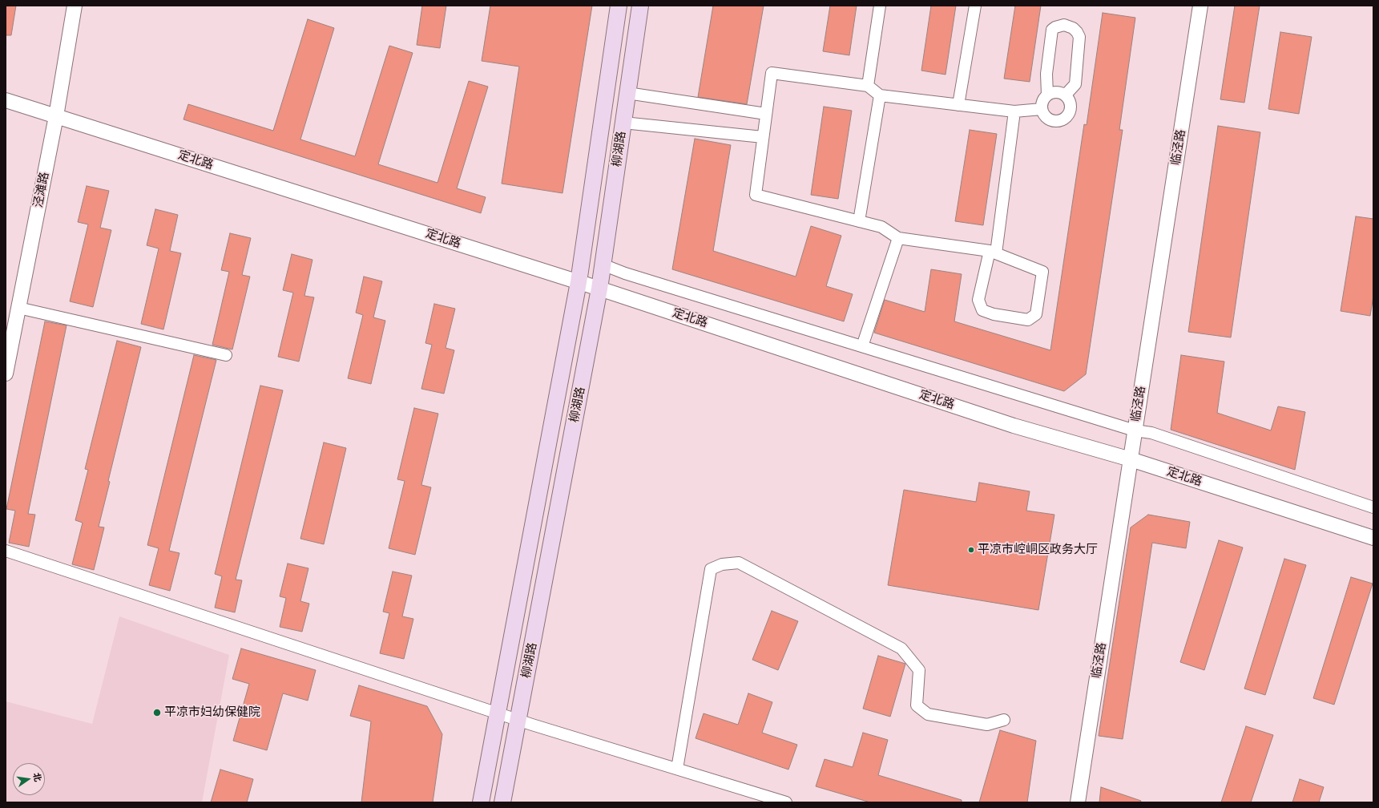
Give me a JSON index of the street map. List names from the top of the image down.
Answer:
{
  "streets": {
    "main road": ["柳湖路"],
    "street": ["临泾路", "定北路", "泾滩路"]
  },
  "crossings": [
    ["临泾路", "定北路"],
    ["柳湖路", "定北路"],
    ["定北路", "泾滩路"]
  ],
  "places": ["平凉市崆峒区政务大厅", "平凉市妇幼保健院"],
  "north": "right"
}
